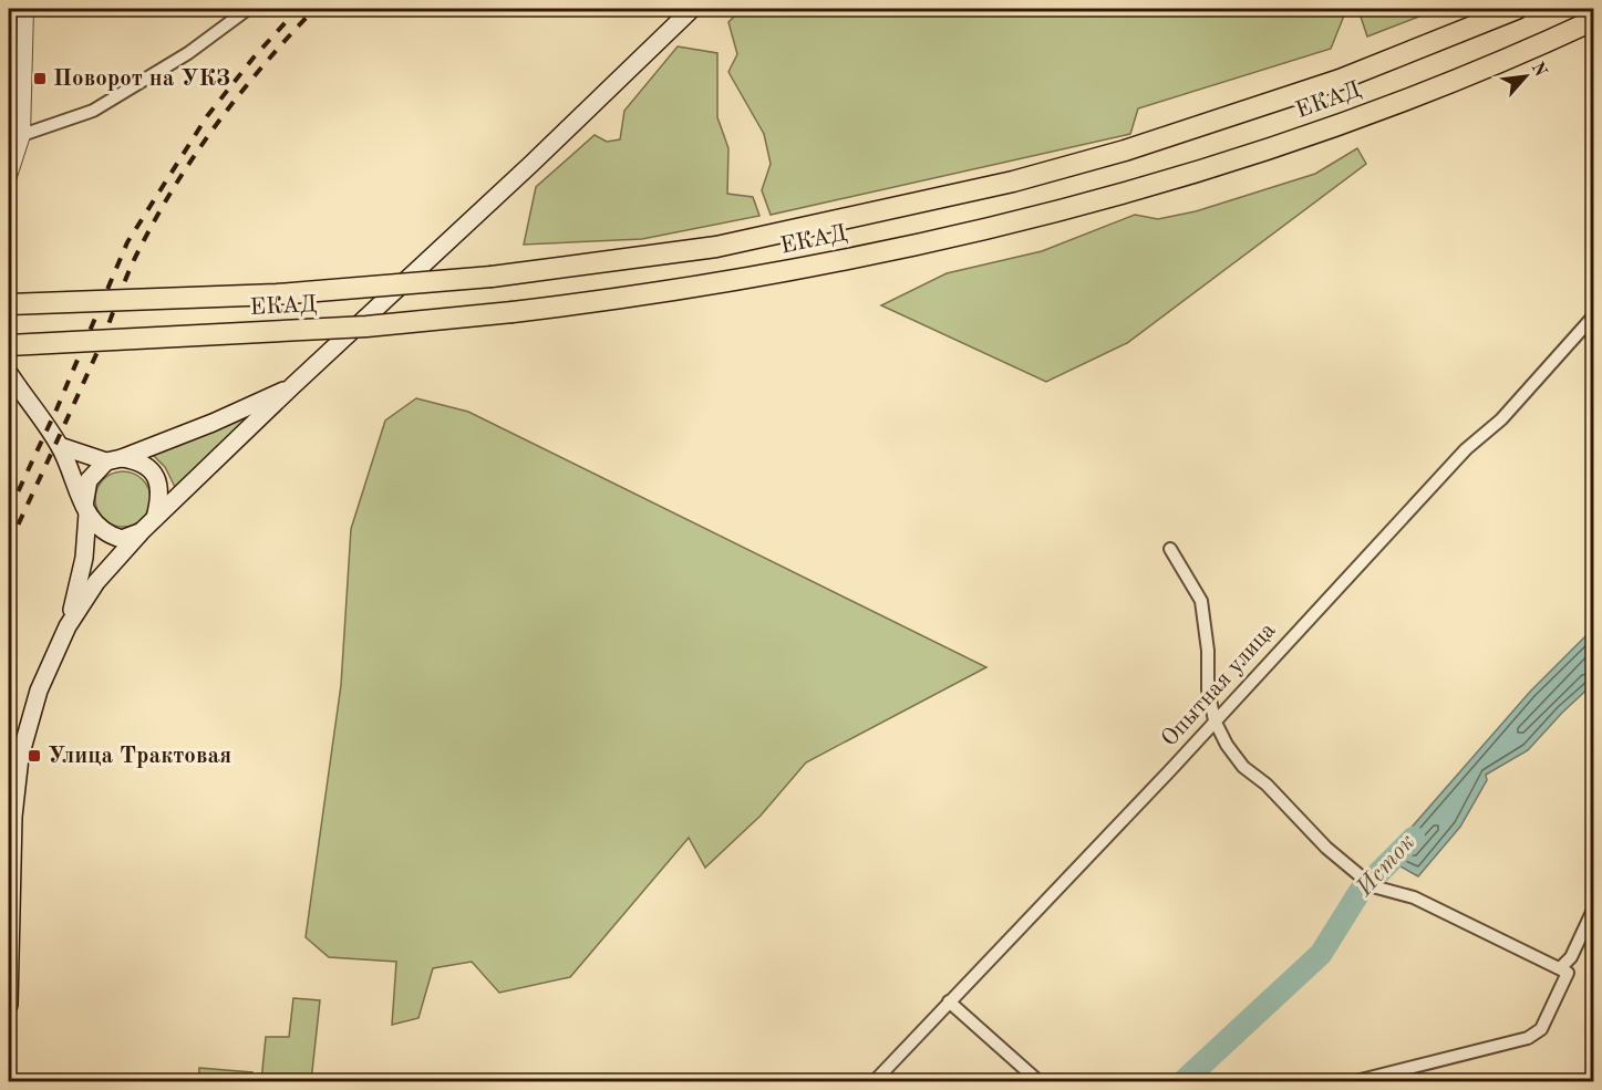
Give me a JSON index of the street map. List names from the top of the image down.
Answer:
{
  "streets": {
    "highway": ["ЕКАД"],
    "street": ["Опытная улица"]
  },
  "water": ["Исток"],
  "places": {
    "transit": ["Поворот на УКЗ", "Улица Трактовая"]
  },
  "north": "top right"
}
